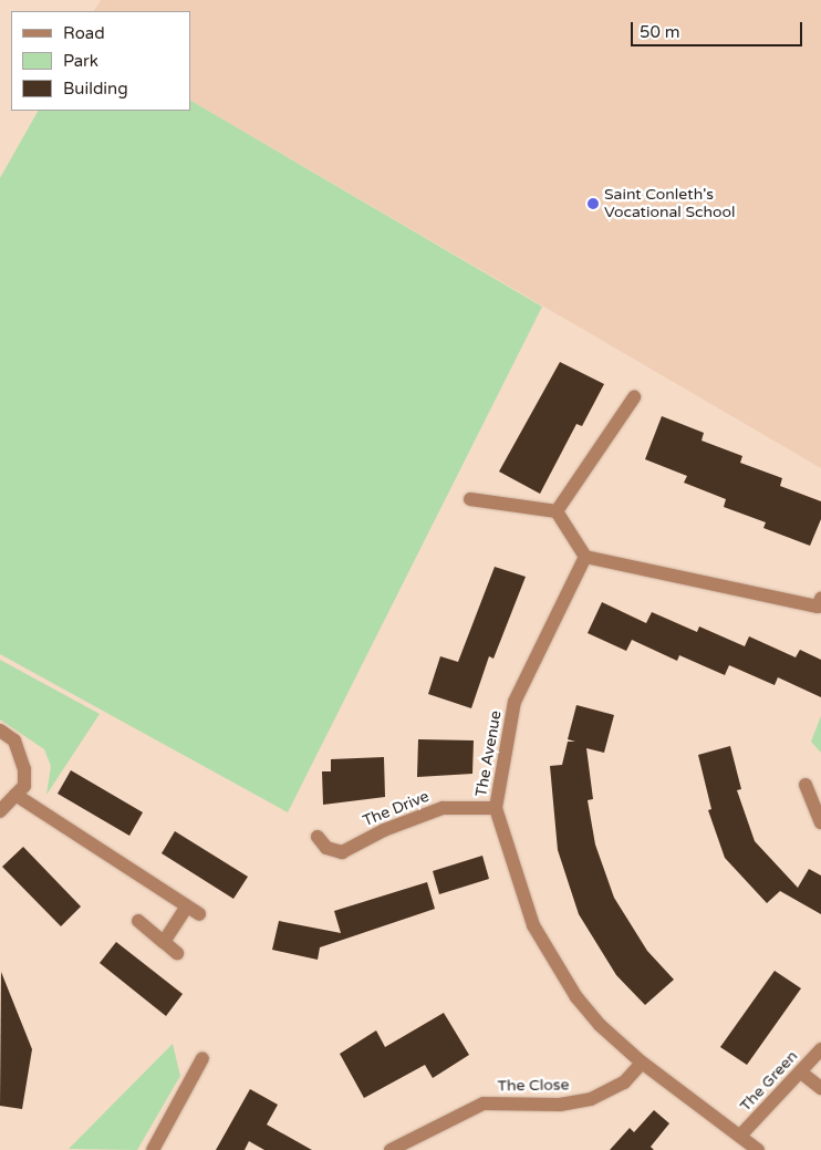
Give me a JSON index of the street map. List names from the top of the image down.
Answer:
{
  "streets": {
    "street": [
      "The Avenue",
      "The Drive",
      "The Green",
      "The Close"
    ]
  },
  "crossings": [
    ["The Avenue", "The Drive"],
    ["The Avenue", "The Green"],
    ["The Avenue", "The Close"]
  ],
  "places": ["Saint Conleth's Vocational School"],
  "legend": ["Road", "Park", "Building"],
  "scale_bar": "50 m"
}
